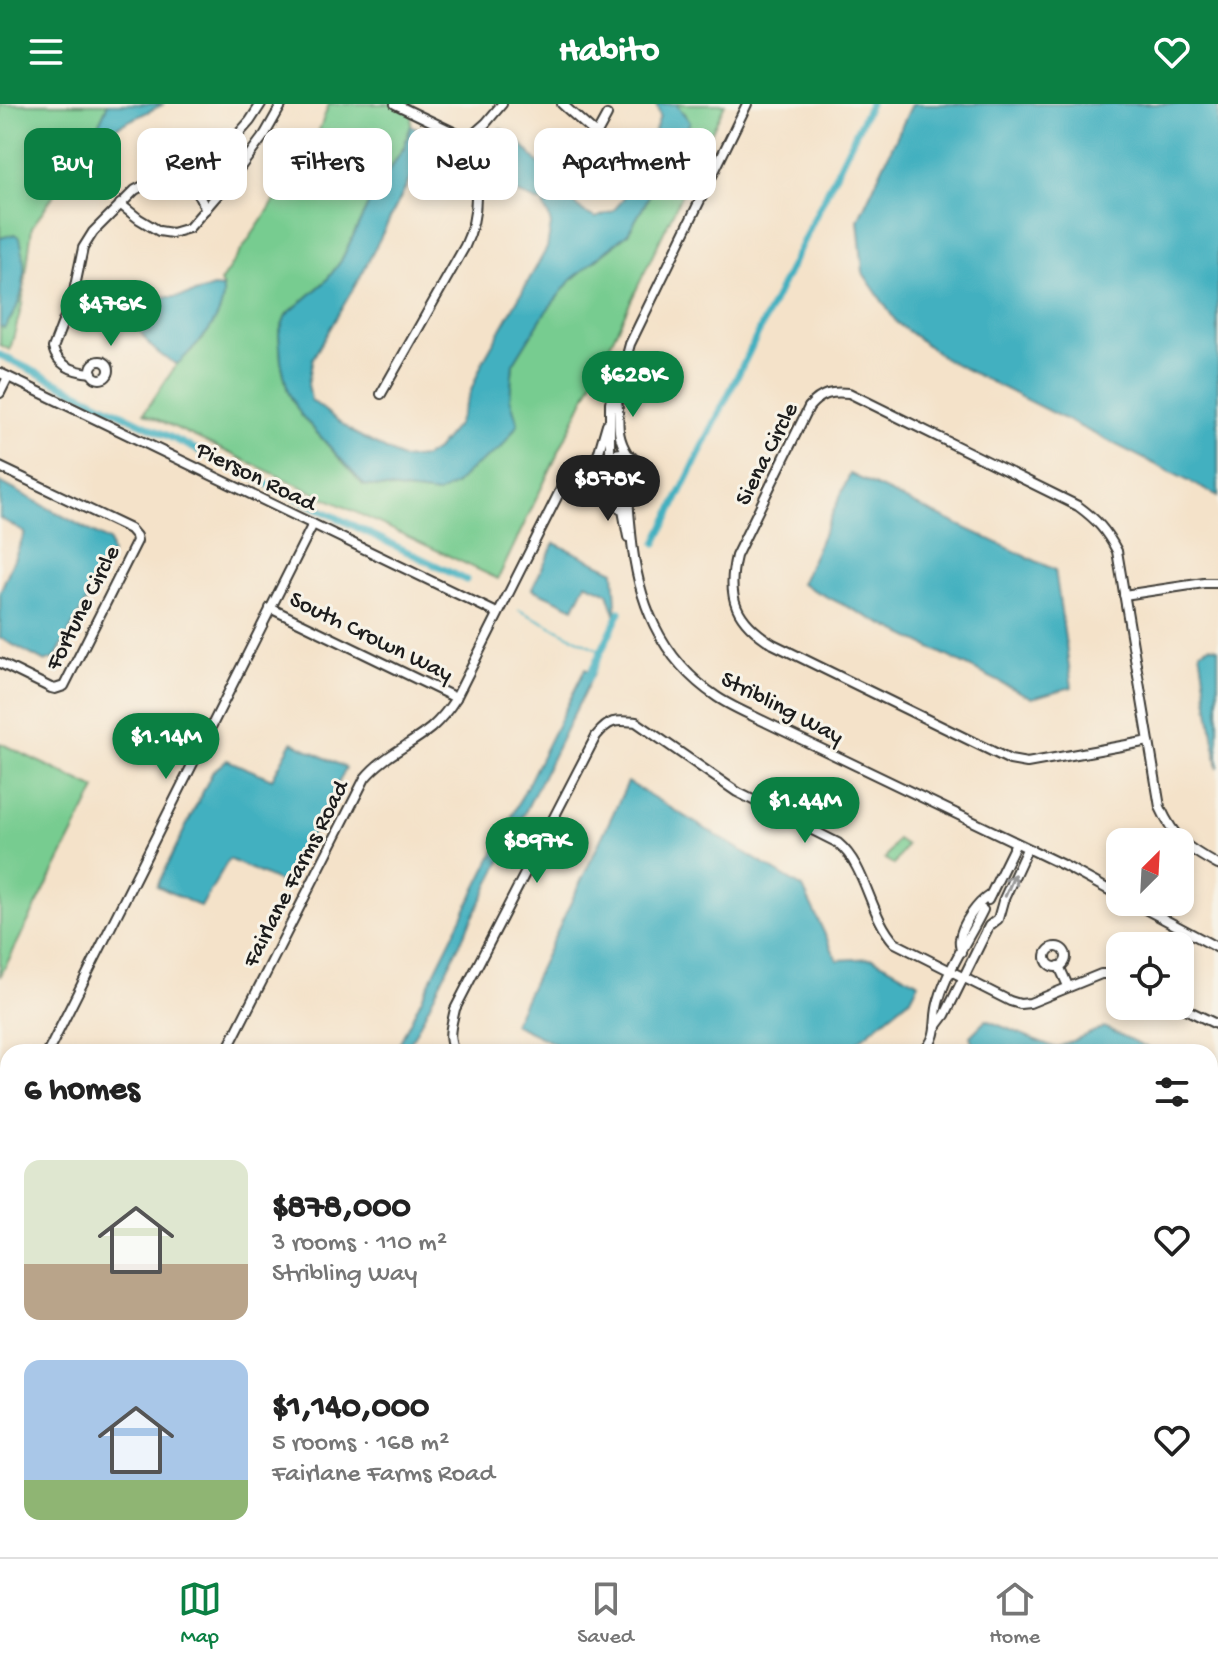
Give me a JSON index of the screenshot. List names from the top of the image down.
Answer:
{
  "streets": {
    "street": [
      "Siena Circle",
      "Pierson Road",
      "Fortune Circle",
      "South Crown Way",
      "Stribling Way",
      "Fairlane Farms Road"
    ]
  },
  "crossings": [
    ["Pierson Road", "Fairlane Farms Road"],
    ["South Crown Way", "Fairlane Farms Road"],
    ["Stribling Way", "Fairlane Farms Road"]
  ],
  "north": "top right",
  "page": {
    "header": "Habito",
    "chip": [
      "Buy",
      "Rent",
      "Filters",
      "New",
      "Apartment"
    ],
    "price": [
      "$476K",
      "$628K",
      "$878K",
      "$1.14M",
      "$1.44M",
      "$897K"
    ],
    "heading": "6 homes",
    "list": [
      {
        "name": "$878,000",
        "note": "3 rooms · 110 m² · Stribling Way"
      },
      {
        "name": "$1,140,000",
        "note": "5 rooms · 168 m² · Fairlane Farms Road"
      }
    ],
    "tabs": ["Map", "Saved", "Home"]
  }
}
